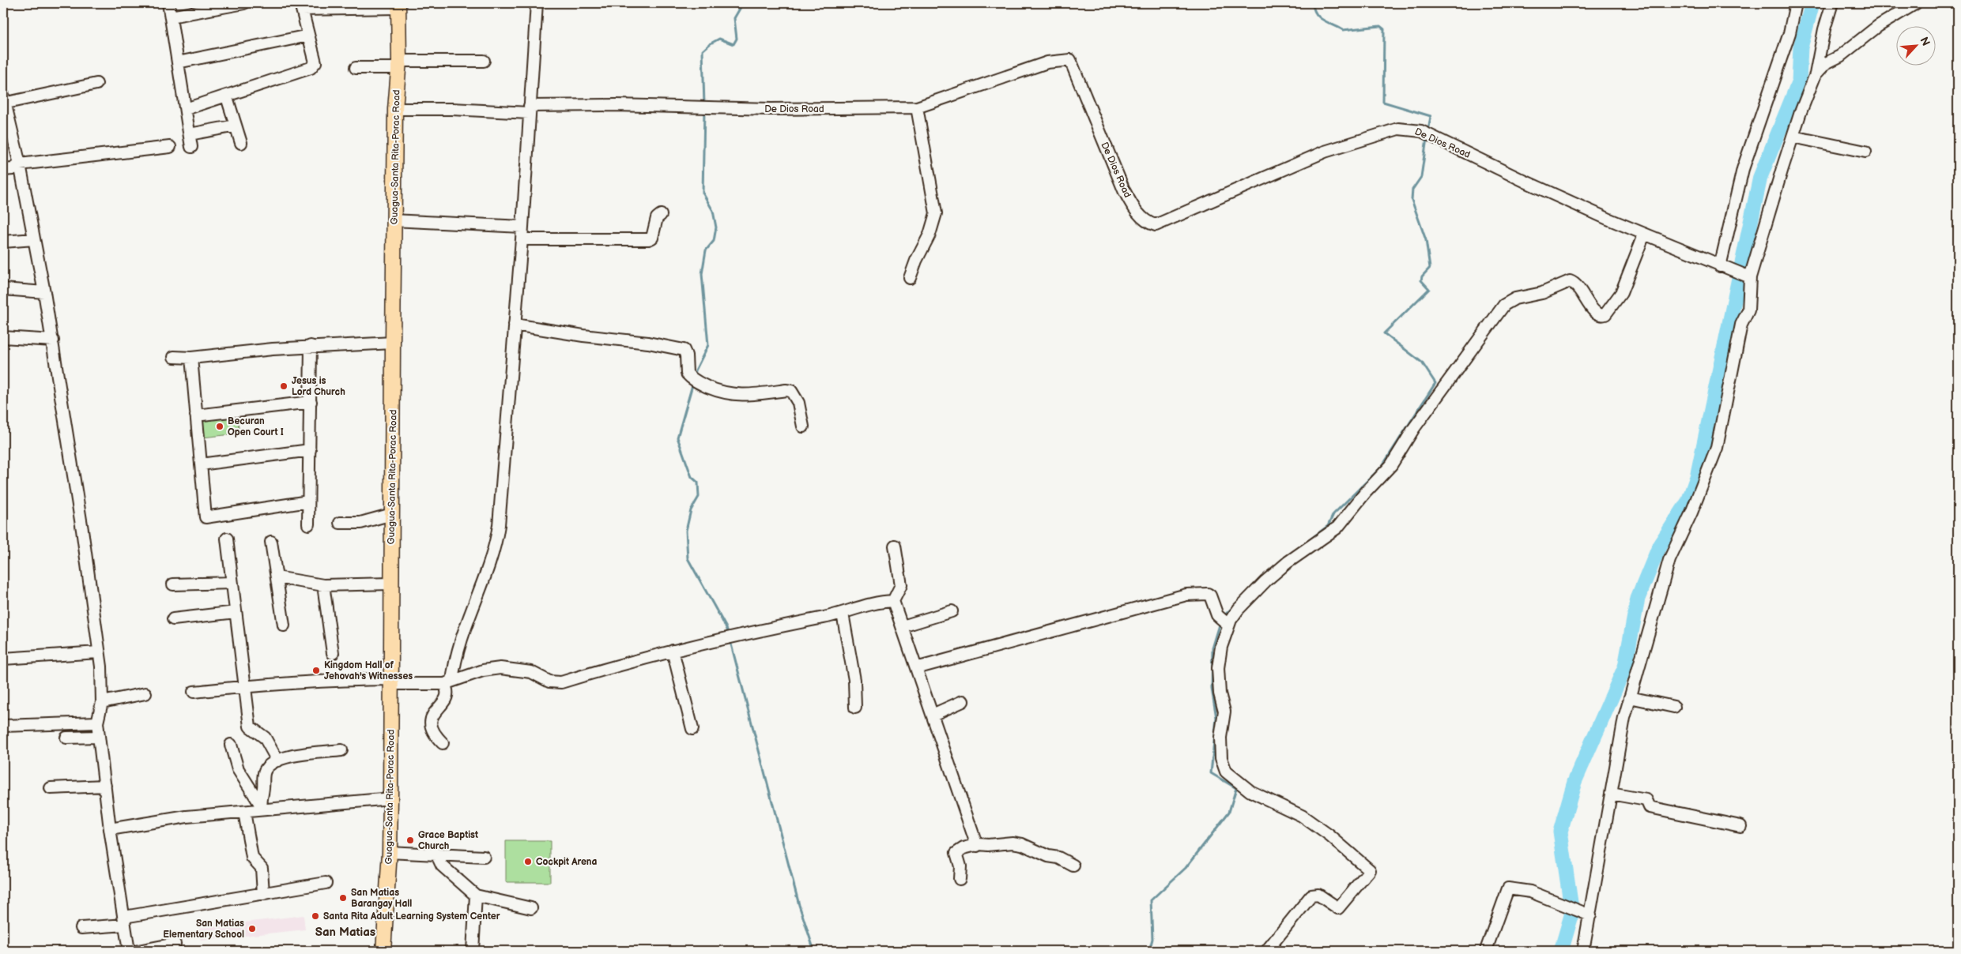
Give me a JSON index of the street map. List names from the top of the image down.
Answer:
{
  "streets": {
    "main road": ["Guagua-Santa Rita-Porac Road"],
    "street": ["De Dios Road"]
  },
  "crossings": [
    ["De Dios Road", "Guagua-Santa Rita-Porac Road"]
  ],
  "districts": ["San Matias"],
  "places": [
    "Jesus is Lord Church",
    "Becuran Open Court I",
    "Kingdom Hall of Jehovah's Witnesses",
    "Grace Baptist Church",
    "Cockpit Arena",
    "San Matias Barangay Hall",
    "Santa Rita Adult Learning System Center",
    "San Matias Elementary School"
  ],
  "north": "top right"
}
